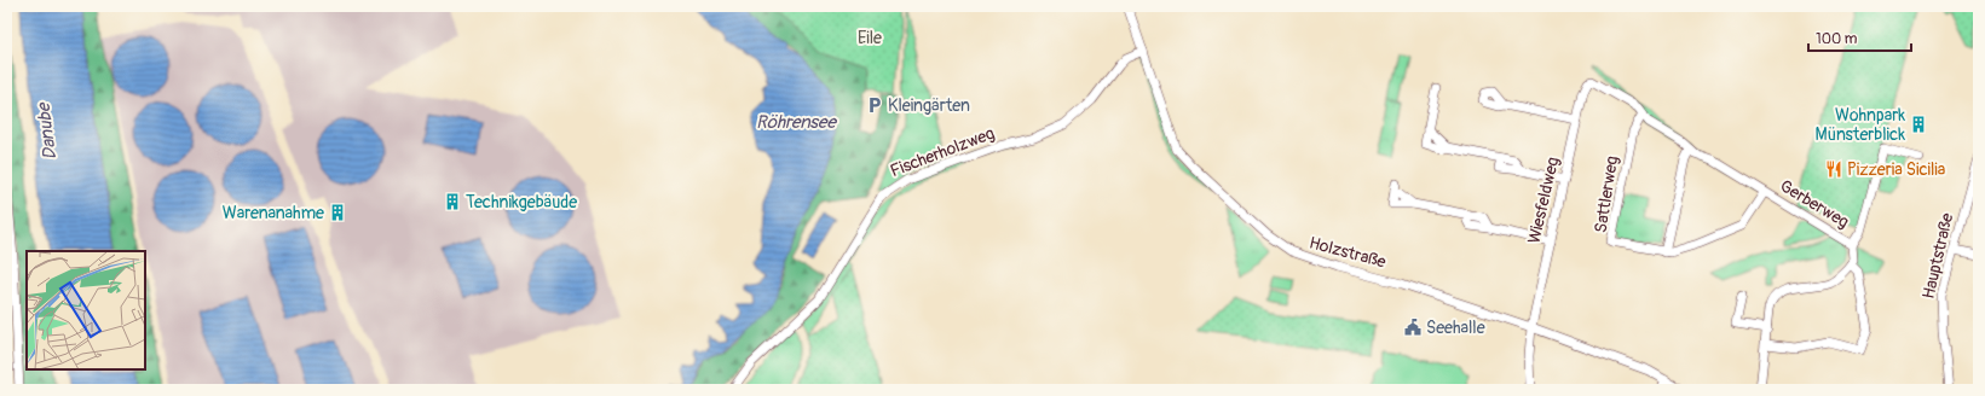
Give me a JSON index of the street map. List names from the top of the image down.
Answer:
{
  "streets": {
    "street": [
      "Fischerholzweg",
      "Sattlerweg",
      "Wiesfeldweg",
      "Gerberweg",
      "Holzstraße",
      "Hauptstraße"
    ]
  },
  "crossings": [
    ["Fischerholzweg", "Holzstraße"],
    ["Sattlerweg", "Gerberweg"],
    ["Wiesfeldweg", "Gerberweg"],
    ["Wiesfeldweg", "Holzstraße"]
  ],
  "water": ["Röhrensee", "Danube"],
  "parks": ["Eile"],
  "places": {
    "parking": ["Kleingärten"],
    "building": ["Wohnpark Münsterblick", "Technikgebäude", "Warenanahme"],
    "restaurant": ["Pizzeria Sicilia"],
    "public building": ["Seehalle"]
  },
  "scale_bar": "100 m"
}
